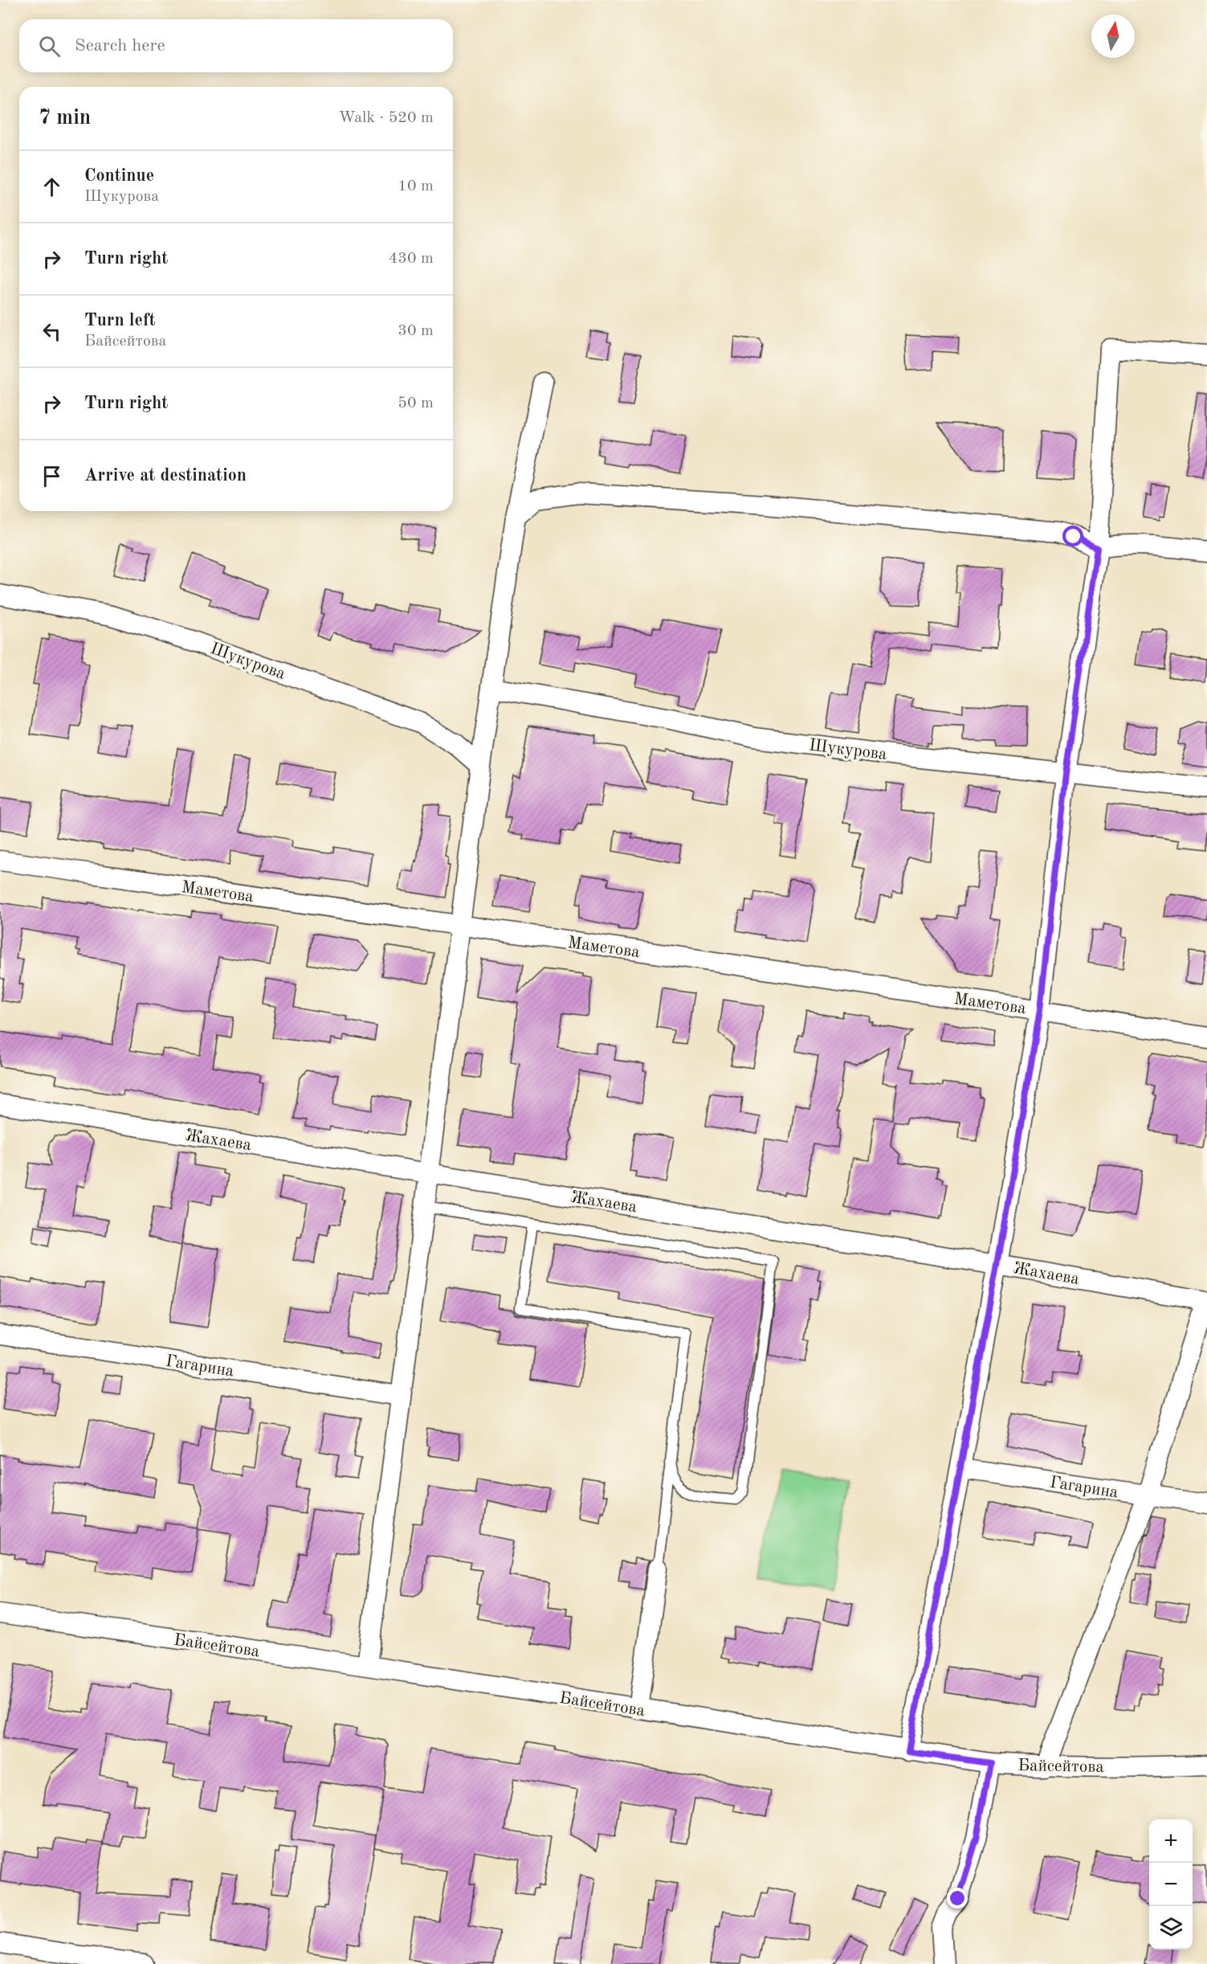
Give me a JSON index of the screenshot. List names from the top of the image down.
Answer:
{
  "streets": {
    "street": [
      "Шукурова",
      "Маметова",
      "Жахаева",
      "Гагарина",
      "Байсейтова"
    ]
  },
  "north": "top",
  "page": {
    "search": "Search here",
    "heading": ["7 min", "Walk · 520 m"],
    "list": [
      ["Continue", "Шукурова", "10 m"],
      ["Turn right", "430 m"],
      ["Turn left", "Байсейтова", "30 m"],
      ["Turn right", "50 m"],
      "Arrive at destination"
    ],
    "map_buttons": ["+", "−"]
  }
}
